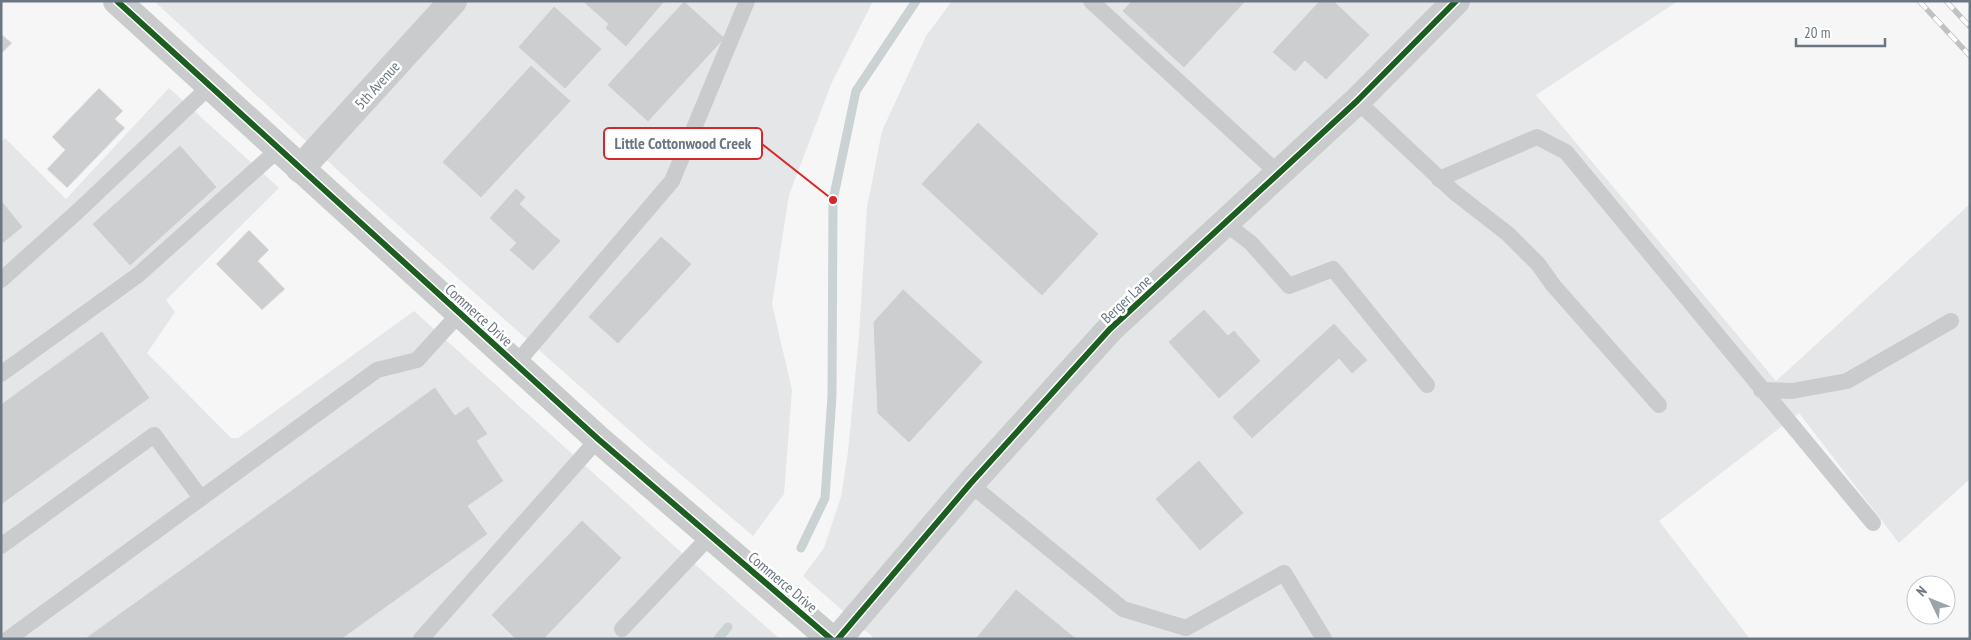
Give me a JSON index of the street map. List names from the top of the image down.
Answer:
{
  "streets": {
    "street": ["5th Avenue", "Berger Lane", "Commerce Drive"]
  },
  "crossings": [
    ["5th Avenue", "Commerce Drive"]
  ],
  "places": ["Little Cottonwood Creek"],
  "scale_bar": "20 m",
  "north": "top left"
}
